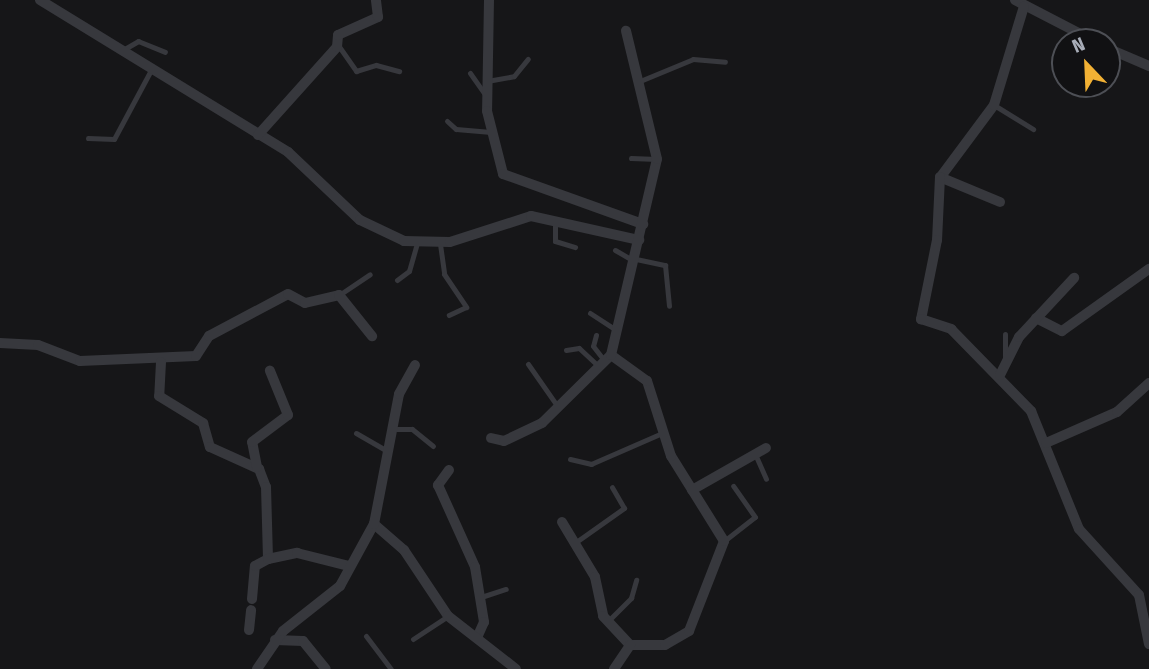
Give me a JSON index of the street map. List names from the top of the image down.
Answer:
{
  "north": "top left"
}
